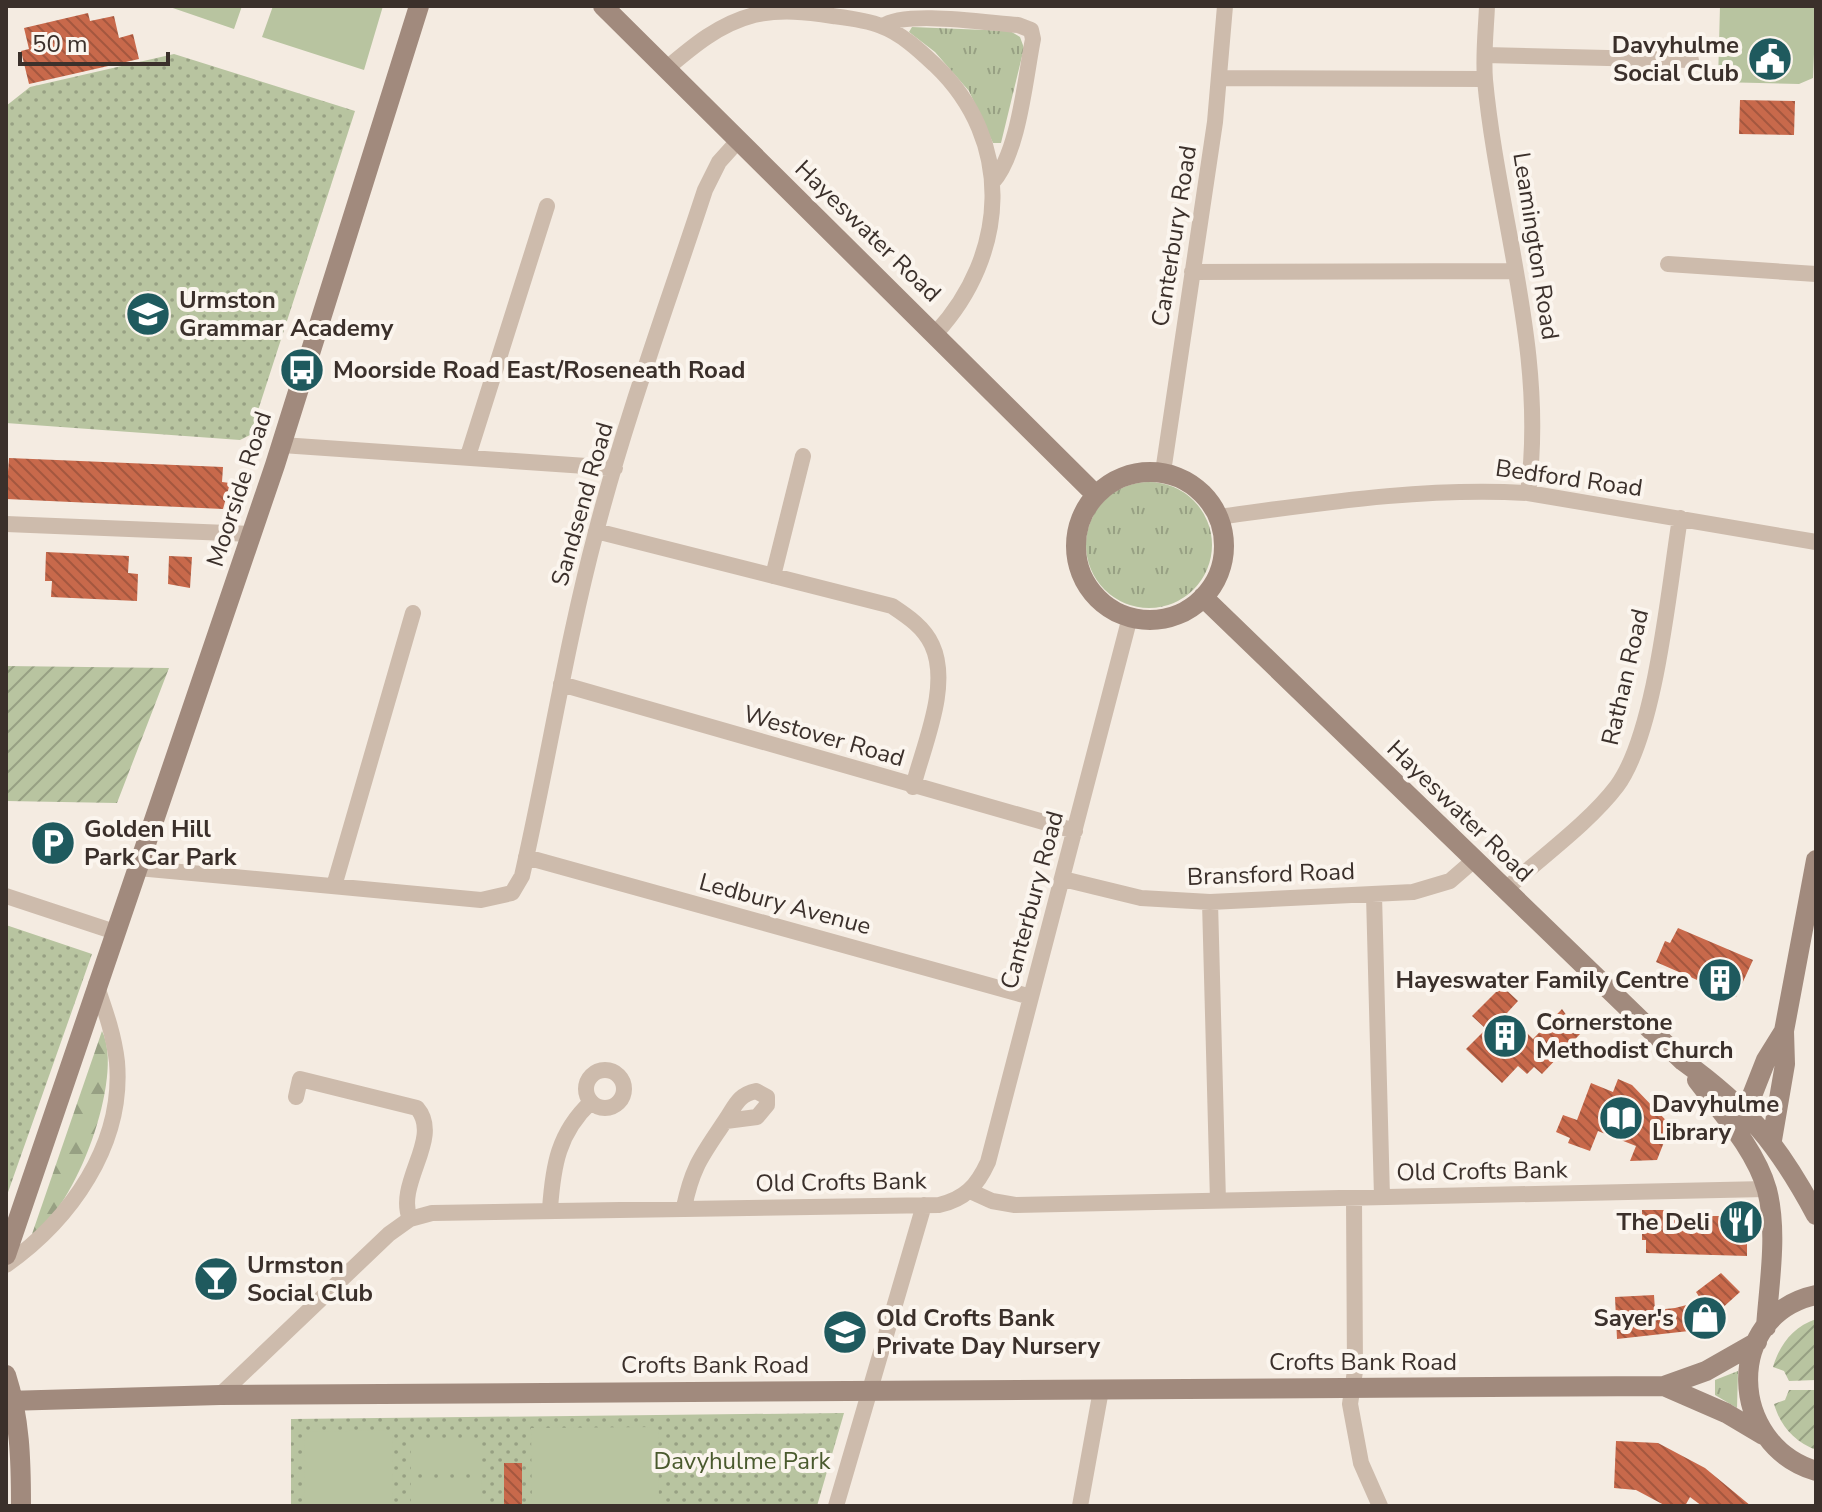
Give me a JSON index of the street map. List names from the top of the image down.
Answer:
{
  "streets": {
    "main road": ["Hayeswater Road", "Moorside Road", "Crofts Bank Road"],
    "street": [
      "Canterbury Road",
      "Leamington Road",
      "Bedford Road",
      "Sandsend Road",
      "Rathan Road",
      "Westover Road",
      "Bransford Road",
      "Ledbury Avenue",
      "Old Crofts Bank"
    ]
  },
  "crossings": [
    ["Hayeswater Road", "Canterbury Road"],
    ["Hayeswater Road", "Bedford Road"],
    ["Hayeswater Road", "Sandsend Road"],
    ["Hayeswater Road", "Rathan Road"],
    ["Hayeswater Road", "Bransford Road"],
    ["Hayeswater Road", "Old Crofts Bank"],
    ["Hayeswater Road", "Crofts Bank Road"],
    ["Canterbury Road", "Bedford Road"],
    ["Canterbury Road", "Westover Road"],
    ["Canterbury Road", "Bransford Road"],
    ["Canterbury Road", "Ledbury Avenue"],
    ["Canterbury Road", "Old Crofts Bank"],
    ["Leamington Road", "Bedford Road"],
    ["Bedford Road", "Rathan Road"],
    ["Sandsend Road", "Westover Road"],
    ["Sandsend Road", "Ledbury Avenue"],
    ["Old Crofts Bank", "Crofts Bank Road"]
  ],
  "parks": ["Davyhulme Park"],
  "places": {
    "public building": ["Davyhulme Social Club"],
    "school or university": ["Urmston Grammar Academy", "Old Crofts Bank Private Day Nursery"],
    "bus stop": ["Moorside Road East/Roseneath Road"],
    "parking": ["Golden Hill Park Car Park"],
    "building": ["Hayeswater Family Centre", "Cornerstone Methodist Church"],
    "library": ["Davyhulme Library"],
    "restaurant": ["The Deli"],
    "bar": ["Urmston Social Club"],
    "shop": ["Sayer's"]
  },
  "scale_bar": "50 m"
}
